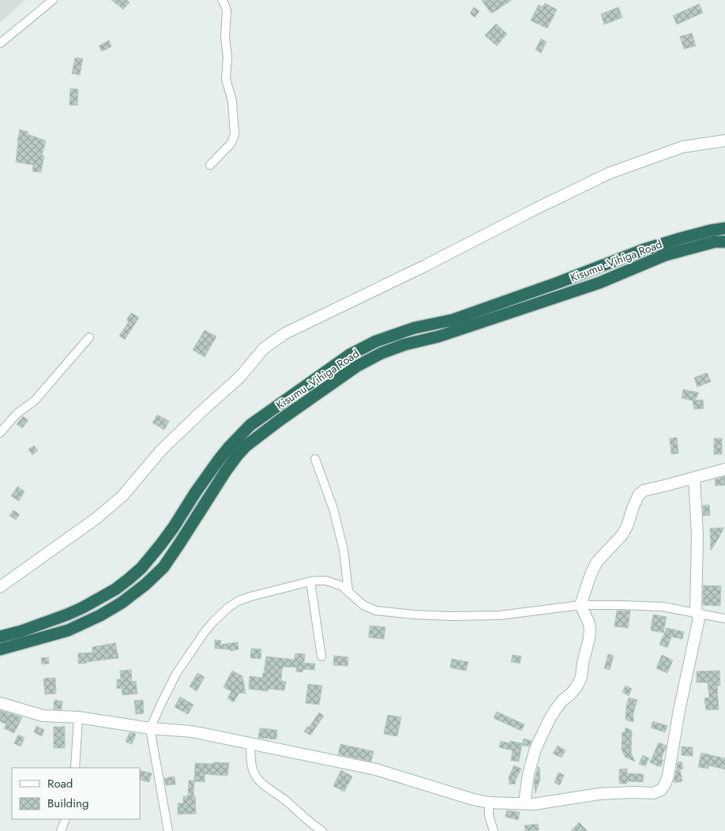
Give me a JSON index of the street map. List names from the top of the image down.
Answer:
{
  "streets": {
    "highway": ["Kisumu -Vihiga Road"]
  },
  "legend": ["Road", "Building"]
}
